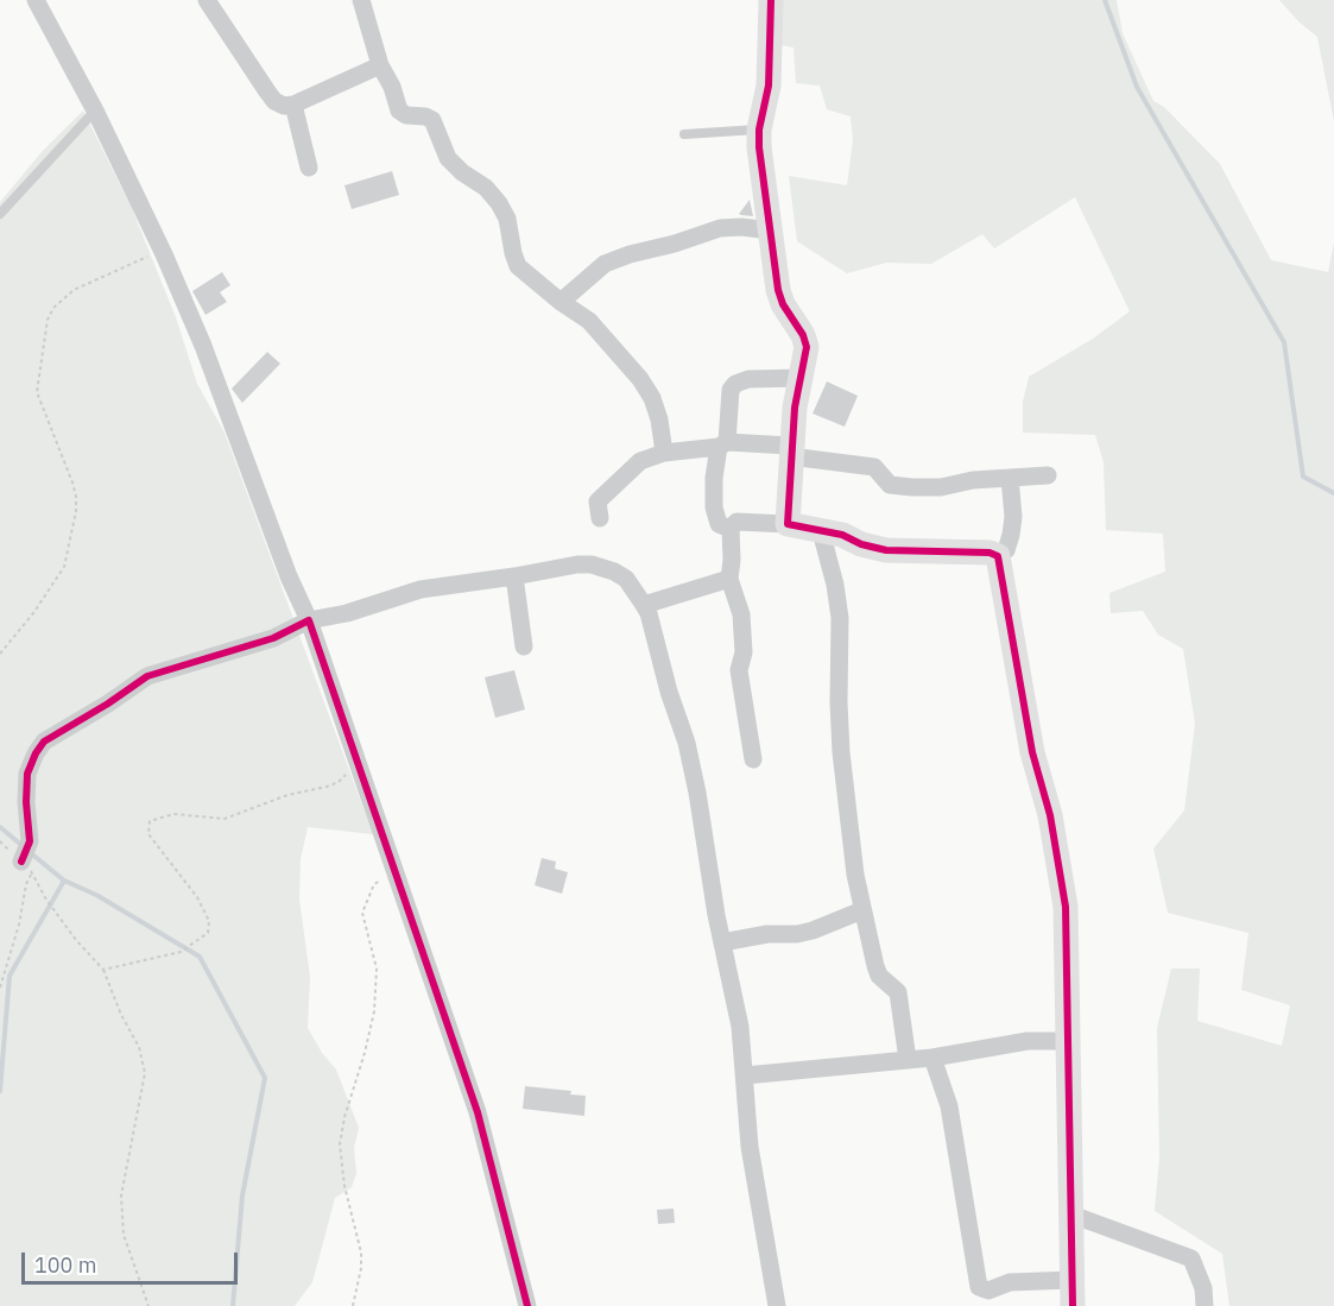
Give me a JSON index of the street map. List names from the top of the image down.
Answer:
{
  "scale_bar": "100 m"
}
